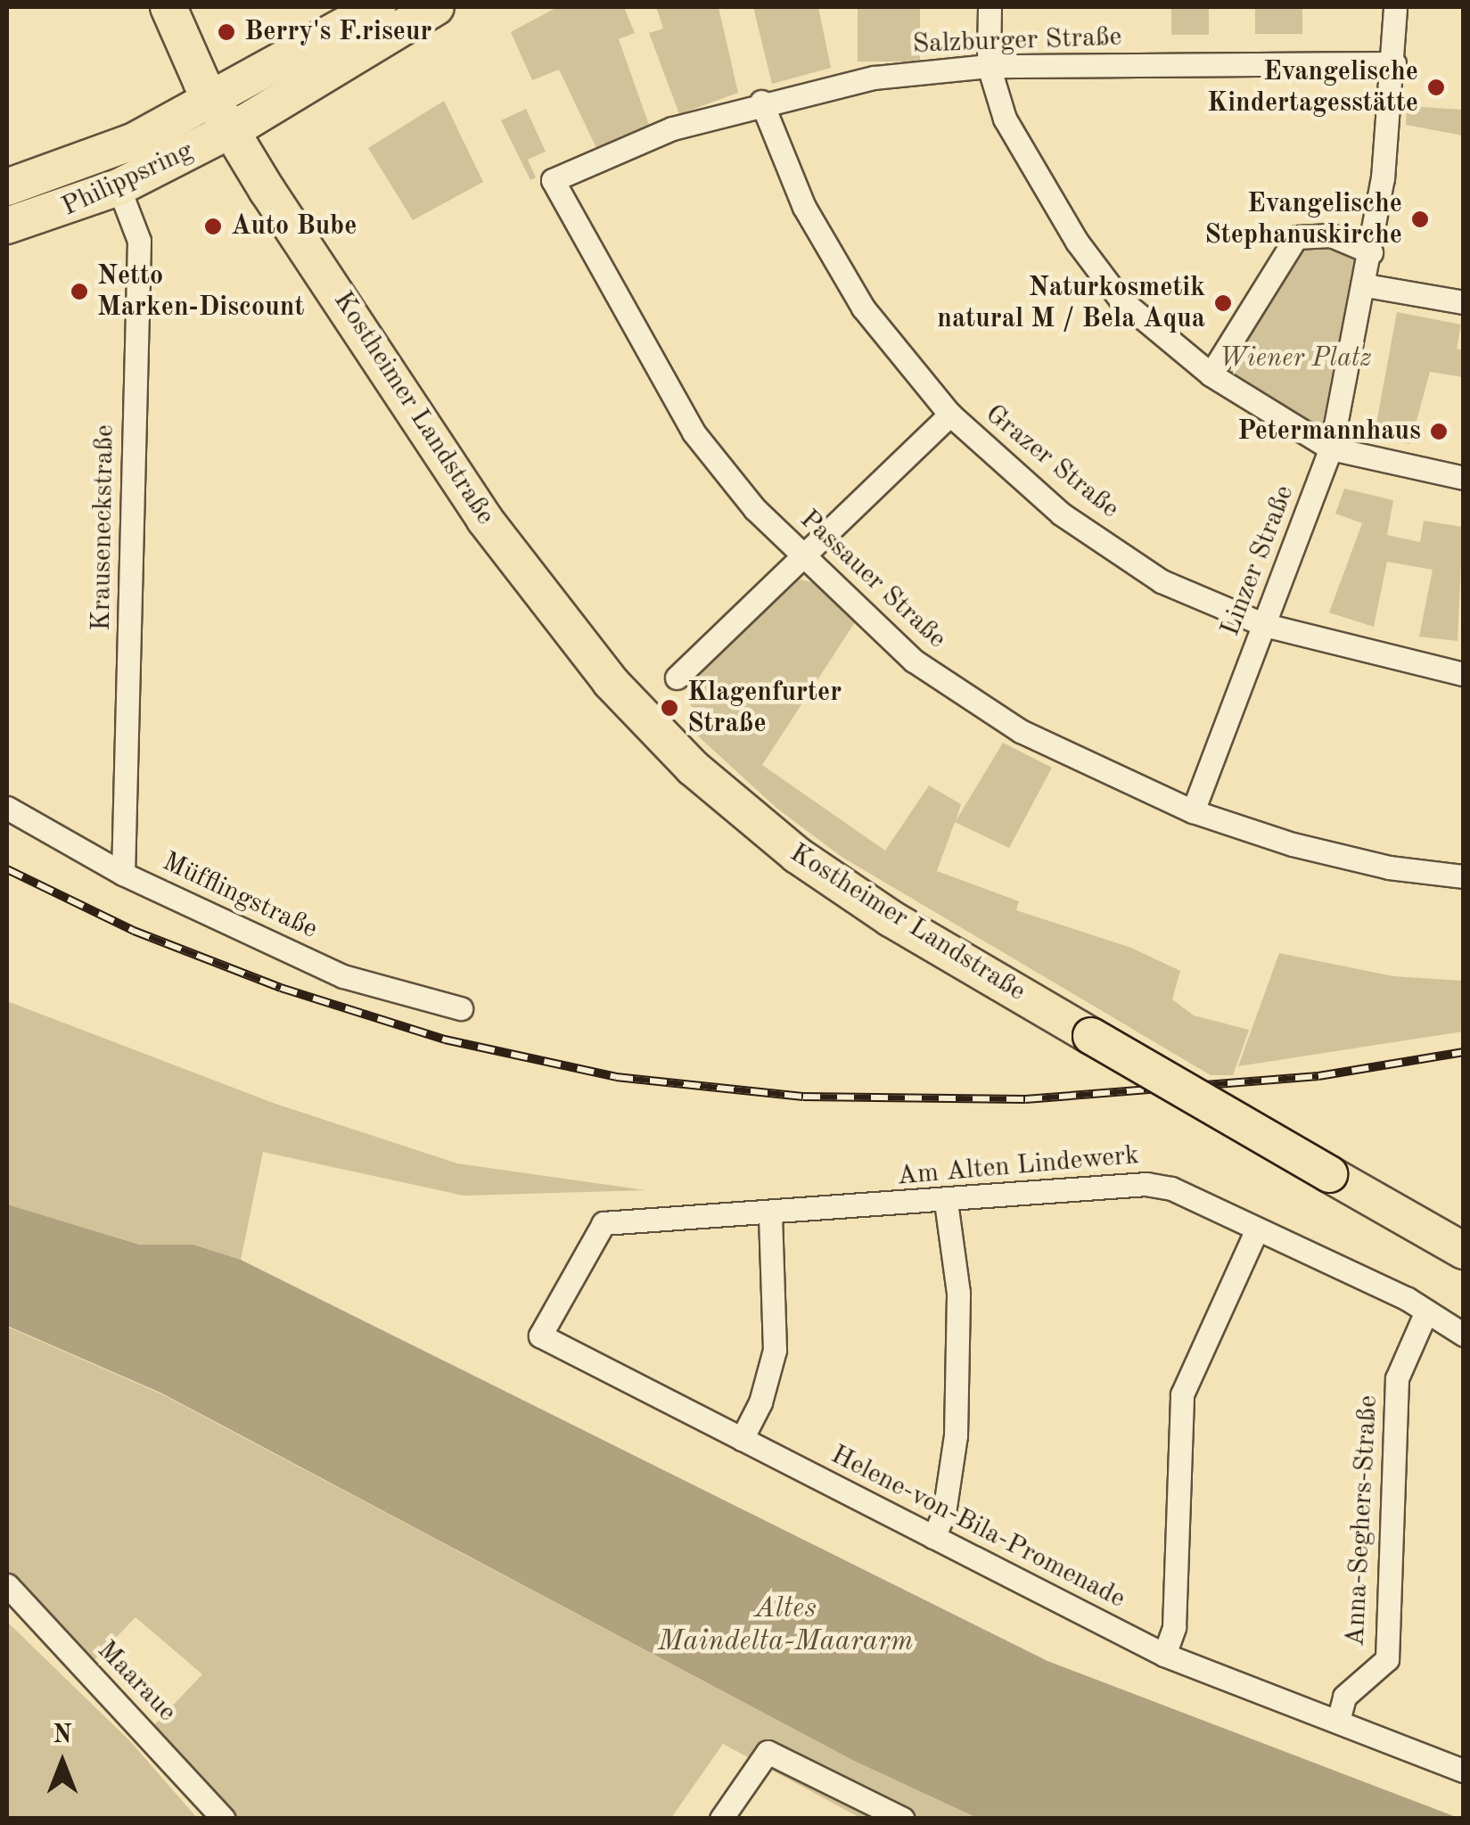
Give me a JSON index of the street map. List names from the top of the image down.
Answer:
{
  "streets": {
    "main road": ["Philippsring", "Kostheimer Landstraße"],
    "street": [
      "Salzburger Straße",
      "Grazer Straße",
      "Krauseneckstraße",
      "Linzer Straße",
      "Passauer Straße",
      "Müfflingstraße",
      "Am Alten Lindewerk",
      "Anna-Seghers-Straße",
      "Helene-von-Bila-Promenade",
      "Maaraue"
    ]
  },
  "crossings": [
    ["Salzburger Straße", "Grazer Straße"],
    ["Salzburger Straße", "Linzer Straße"],
    ["Salzburger Straße", "Passauer Straße"],
    ["Philippsring", "Kostheimer Landstraße"],
    ["Philippsring", "Krauseneckstraße"],
    ["Grazer Straße", "Linzer Straße"],
    ["Krauseneckstraße", "Müfflingstraße"],
    ["Linzer Straße", "Passauer Straße"],
    ["Am Alten Lindewerk", "Anna-Seghers-Straße"],
    ["Am Alten Lindewerk", "Helene-von-Bila-Promenade"],
    ["Anna-Seghers-Straße", "Helene-von-Bila-Promenade"]
  ],
  "water": ["Altes Maindelta-Maararm"],
  "parks": ["Wiener Platz"],
  "places": [
    "Berry's F.riseur",
    "Evangelische Kindertagesstätte",
    "Evangelische Stephanuskirche",
    "Auto Bube",
    "Netto Marken-Discount",
    "Naturkosmetik natural M / Bela Aqua",
    "Petermannhaus",
    "Klagenfurter Straße"
  ],
  "north": "top"
}
